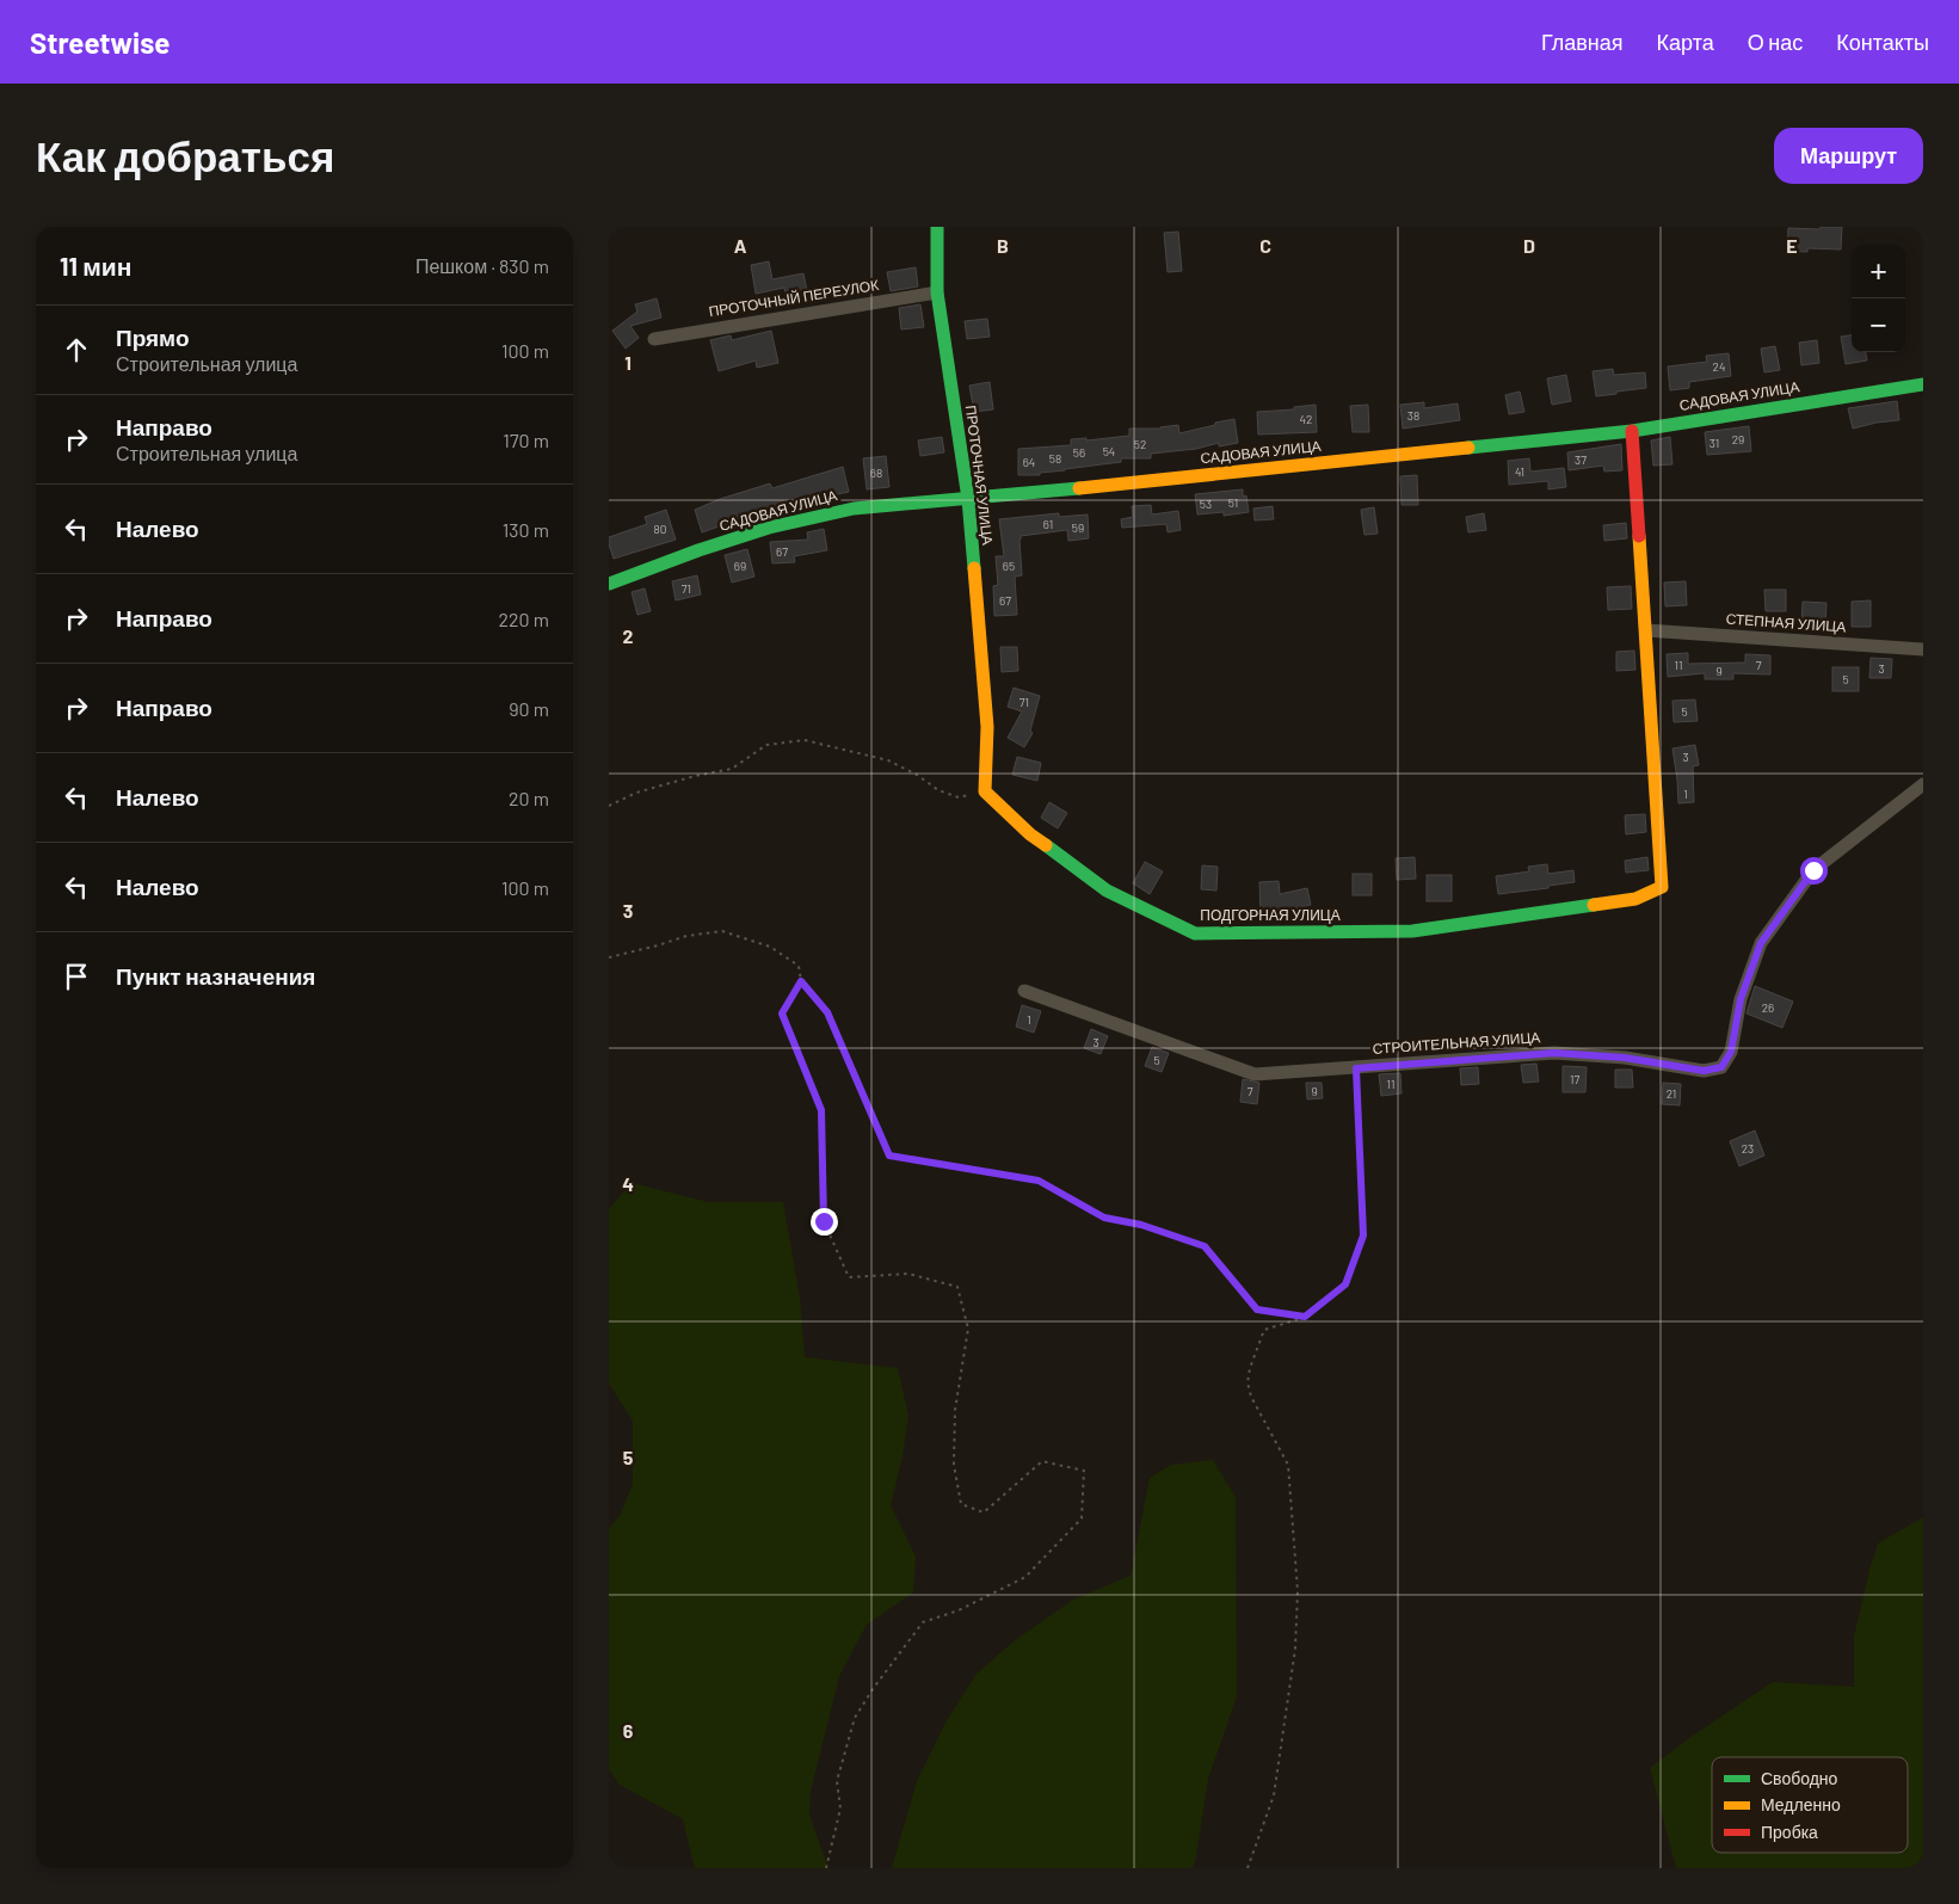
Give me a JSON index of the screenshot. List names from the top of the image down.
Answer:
{
  "streets": {
    "street": [
      "ПРОТОЧНЫЙ ПЕРЕУЛОК",
      "САДОВАЯ УЛИЦА",
      "ПРОТОЧНАЯ УЛИЦА",
      "СТЕПНАЯ УЛИЦА",
      "ПОДГОРНАЯ УЛИЦА",
      "СТРОИТЕЛЬНАЯ УЛИЦА"
    ]
  },
  "crossings": [
    ["ПРОТОЧНЫЙ ПЕРЕУЛОК", "ПРОТОЧНАЯ УЛИЦА"],
    ["САДОВАЯ УЛИЦА", "ПРОТОЧНАЯ УЛИЦА"],
    ["ПРОТОЧНАЯ УЛИЦА", "ПОДГОРНАЯ УЛИЦА"],
    ["СТЕПНАЯ УЛИЦА", "ПОДГОРНАЯ УЛИЦА"]
  ],
  "house_numbers": [
    "24",
    "38",
    "42",
    "29",
    "31",
    "52",
    "54",
    "56",
    "58",
    "37",
    "64",
    "41",
    "68",
    "51",
    "53",
    "61",
    "59",
    "80",
    "67",
    "69",
    "65",
    "71",
    "67",
    "11",
    "7",
    "3",
    "9",
    "5",
    "71",
    "5",
    "3",
    "1",
    "26",
    "1",
    "3",
    "5",
    "17",
    "11",
    "7",
    "9",
    "21",
    "23"
  ],
  "legend": ["Свободно", "Медленно", "Пробка"],
  "page": {
    "header": "Streetwise",
    "nav": [
      "Главная",
      "Карта",
      "О нас",
      "Контакты"
    ],
    "buttons": "Маршрут",
    "title": "Как добраться",
    "heading": ["11 мин", "Пешком · 830 m"],
    "map_buttons": ["+", "−"],
    "list": [
      ["Прямо", "Строительная улица", "100 m"],
      ["Направо", "Строительная улица", "170 m"],
      ["Налево", "130 m"],
      ["Направо", "220 m"],
      ["Направо", "90 m"],
      ["Налево", "20 m"],
      ["Налево", "100 m"],
      "Пункт назначения"
    ]
  },
  "grid": {
    "columns": [
      "A",
      "B",
      "C",
      "D",
      "E"
    ],
    "rows": [
      "1",
      "2",
      "3",
      "4",
      "5",
      "6"
    ]
  }
}
